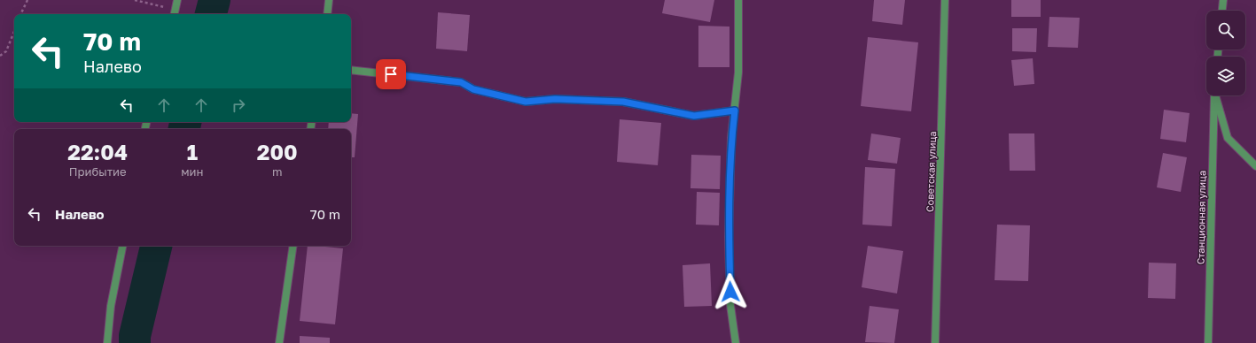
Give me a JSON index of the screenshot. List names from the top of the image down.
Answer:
{
  "streets": {
    "street": ["Советская улица", "Станционная улица"]
  },
  "page": {
    "turn": ["70 m", "Налево"],
    "eta": [
      "22:04",
      "Прибытие",
      "1",
      "мин",
      "200",
      "m"
    ],
    "list": [
      {
        "name": "Налево",
        "value": "70 m"
      }
    ]
  }
}
